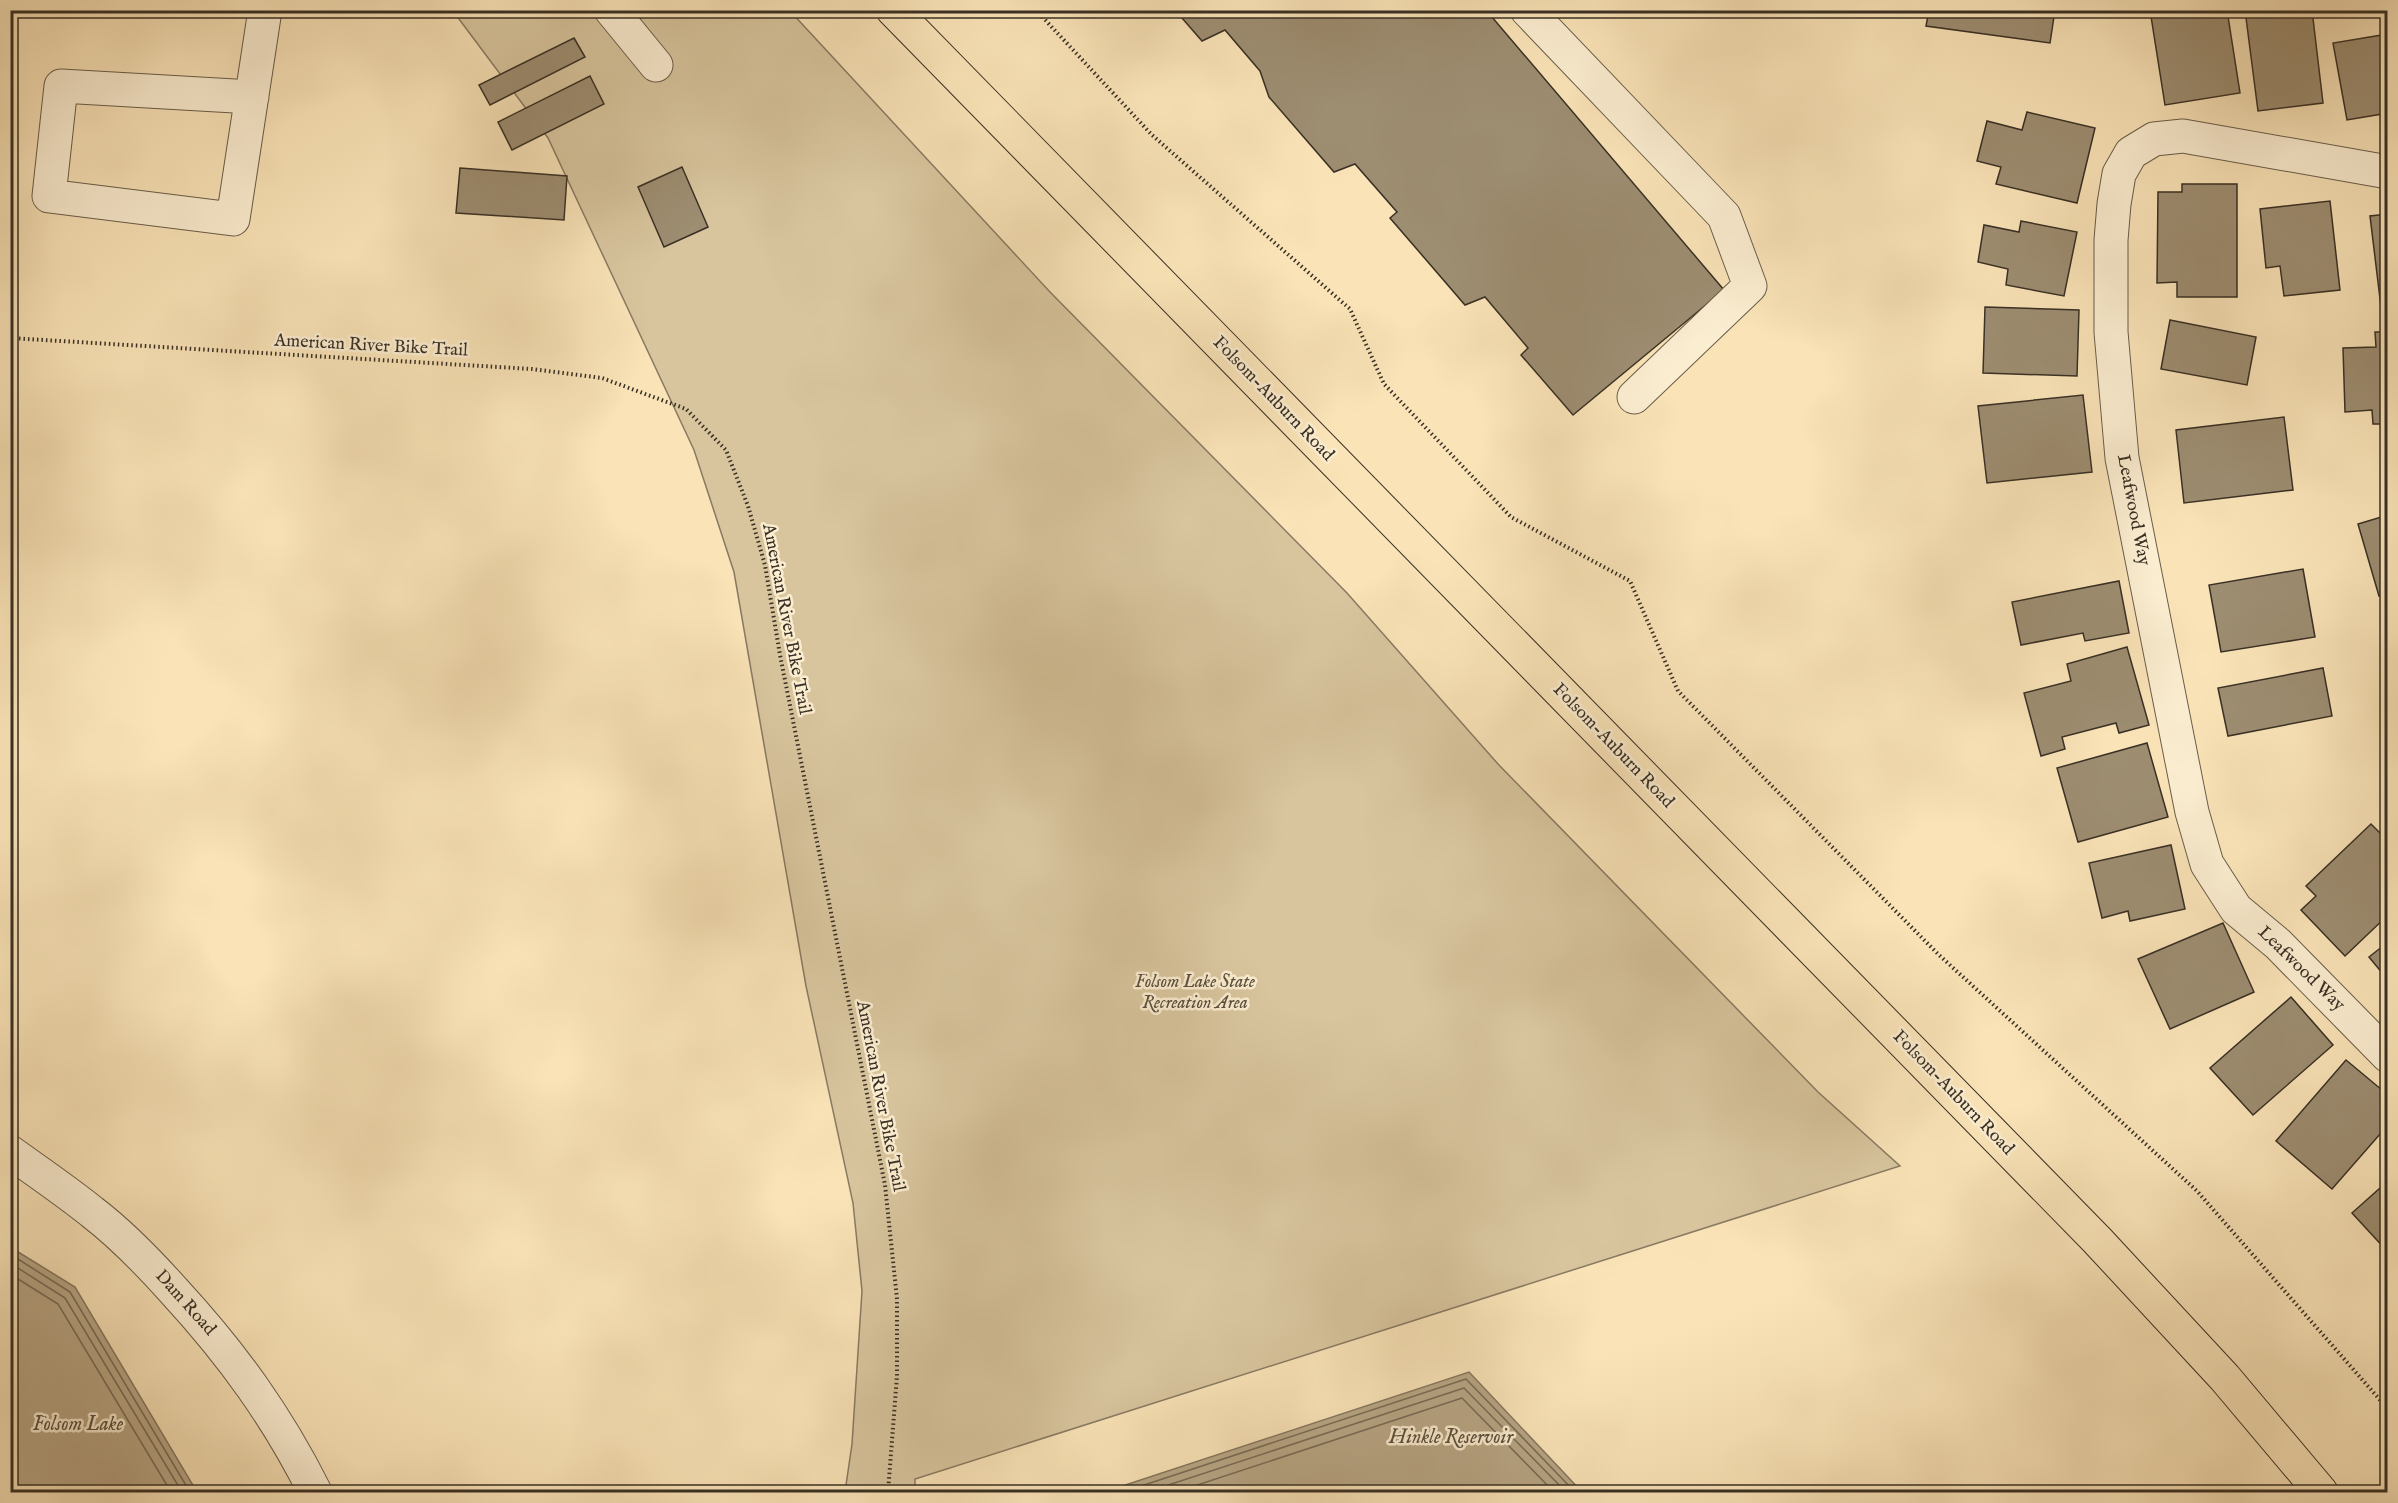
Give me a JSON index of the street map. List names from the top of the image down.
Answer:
{
  "streets": {
    "main road": ["Folsom-Auburn Road"],
    "street": ["Leafwood Way", "Dam Road"],
    "path": ["American River Bike Trail"]
  },
  "water": ["Folsom Lake", "Hinkle Reservoir"],
  "parks": ["Folsom Lake State Recreation Area"]
}
